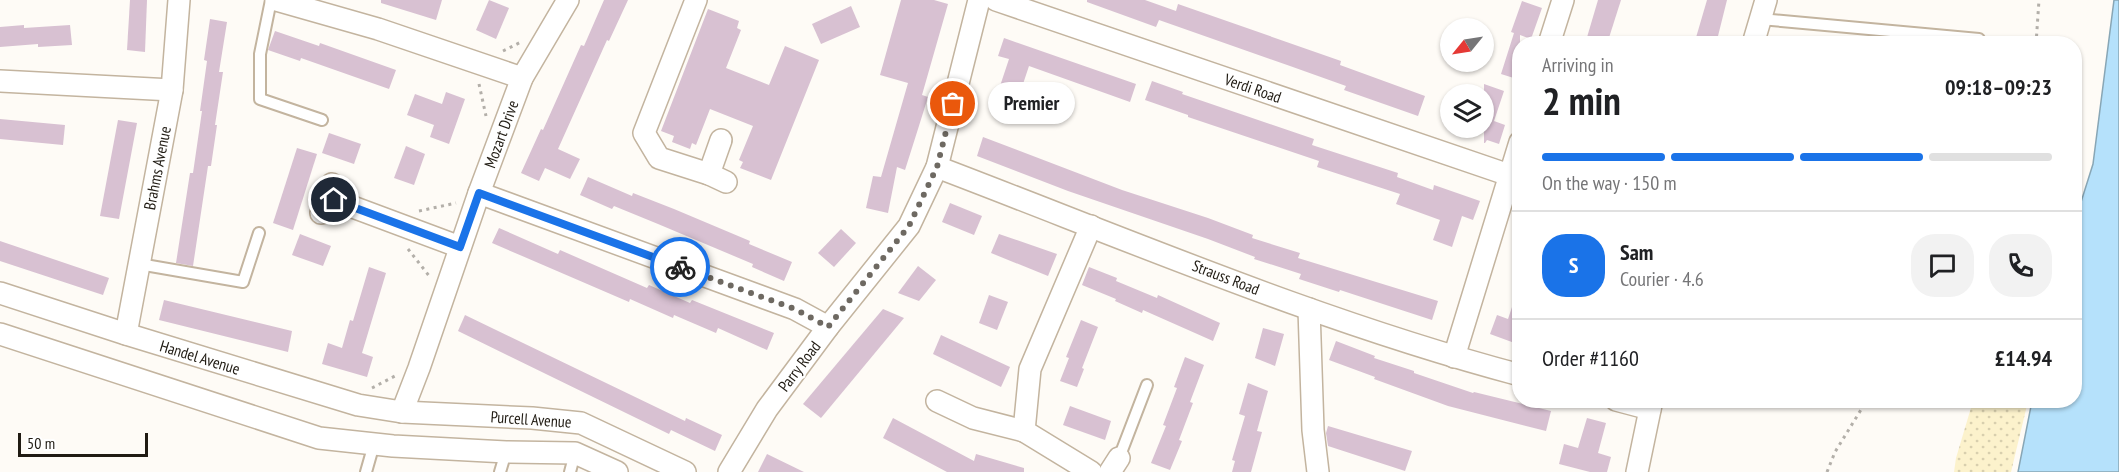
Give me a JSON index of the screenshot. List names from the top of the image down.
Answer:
{
  "streets": {
    "street": [
      "Verdi Road",
      "Mozart Drive",
      "Brahms Avenue",
      "Strauss Road",
      "Handel Avenue",
      "Parry Road",
      "Purcell Avenue"
    ]
  },
  "crossings": [
    ["Mozart Drive", "Handel Avenue"],
    ["Mozart Drive", "Purcell Avenue"],
    ["Brahms Avenue", "Handel Avenue"],
    ["Strauss Road", "Parry Road"],
    ["Handel Avenue", "Purcell Avenue"]
  ],
  "places": ["Premier"],
  "scale_bar": "50 m",
  "north": "bottom left",
  "page": {
    "heading": ["2 min", "Arriving in", "09:18–09:23"],
    "panel": [
      "Sam",
      "Courier · 4.6",
      "Order #1160",
      "£14.94"
    ],
    "bubble": "Premier",
    "bar": "On the way · 150 m",
    "round": "S",
    "scale": "50 m"
  }
}
